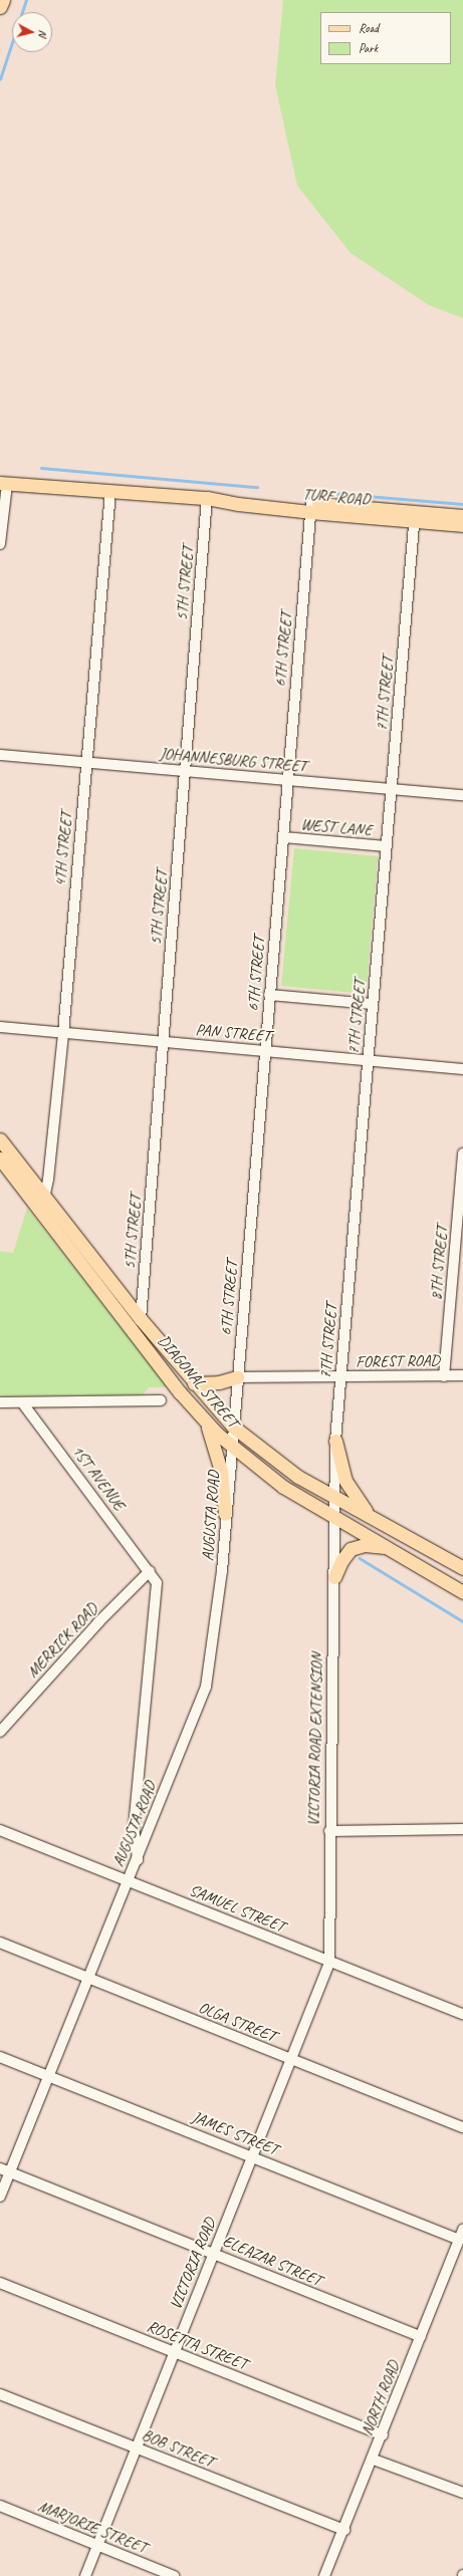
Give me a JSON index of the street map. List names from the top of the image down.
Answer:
{
  "streets": {
    "main road": ["TURF ROAD", "DIAGONAL STREET"],
    "street": [
      "5TH STREET",
      "6TH STREET",
      "7TH STREET",
      "JOHANNESBURG STREET",
      "WEST LANE",
      "4TH STREET",
      "PAN STREET",
      "8TH STREET",
      "FOREST ROAD",
      "1ST AVENUE",
      "AUGUSTA ROAD",
      "MERRICK ROAD",
      "VICTORIA ROAD EXTENSION",
      "SAMUEL STREET",
      "OLGA STREET",
      "JAMES STREET",
      "ELEAZAR STREET",
      "VICTORIA ROAD",
      "ROSETTA STREET",
      "NORTH ROAD",
      "BOB STREET",
      "MARJORIE STREET"
    ]
  },
  "crossings": [
    ["TURF ROAD", "5TH STREET"],
    ["TURF ROAD", "6TH STREET"],
    ["TURF ROAD", "7TH STREET"],
    ["TURF ROAD", "4TH STREET"],
    ["5TH STREET", "JOHANNESBURG STREET"],
    ["5TH STREET", "PAN STREET"],
    ["5TH STREET", "DIAGONAL STREET"],
    ["6TH STREET", "JOHANNESBURG STREET"],
    ["6TH STREET", "WEST LANE"],
    ["6TH STREET", "PAN STREET"],
    ["6TH STREET", "FOREST ROAD"],
    ["6TH STREET", "DIAGONAL STREET"],
    ["6TH STREET", "AUGUSTA ROAD"],
    ["7TH STREET", "JOHANNESBURG STREET"],
    ["7TH STREET", "WEST LANE"],
    ["7TH STREET", "PAN STREET"],
    ["7TH STREET", "FOREST ROAD"],
    ["7TH STREET", "DIAGONAL STREET"],
    ["7TH STREET", "VICTORIA ROAD EXTENSION"],
    ["JOHANNESBURG STREET", "4TH STREET"],
    ["4TH STREET", "PAN STREET"],
    ["4TH STREET", "DIAGONAL STREET"],
    ["8TH STREET", "FOREST ROAD"],
    ["DIAGONAL STREET", "AUGUSTA ROAD"],
    ["DIAGONAL STREET", "VICTORIA ROAD EXTENSION"],
    ["1ST AVENUE", "AUGUSTA ROAD"],
    ["1ST AVENUE", "MERRICK ROAD"],
    ["AUGUSTA ROAD", "SAMUEL STREET"],
    ["AUGUSTA ROAD", "OLGA STREET"],
    ["AUGUSTA ROAD", "JAMES STREET"],
    ["AUGUSTA ROAD", "ELEAZAR STREET"],
    ["VICTORIA ROAD EXTENSION", "SAMUEL STREET"],
    ["VICTORIA ROAD EXTENSION", "VICTORIA ROAD"],
    ["SAMUEL STREET", "VICTORIA ROAD"],
    ["OLGA STREET", "VICTORIA ROAD"],
    ["JAMES STREET", "VICTORIA ROAD"],
    ["JAMES STREET", "NORTH ROAD"],
    ["ELEAZAR STREET", "VICTORIA ROAD"],
    ["ELEAZAR STREET", "NORTH ROAD"],
    ["VICTORIA ROAD", "ROSETTA STREET"],
    ["VICTORIA ROAD", "BOB STREET"],
    ["VICTORIA ROAD", "MARJORIE STREET"],
    ["ROSETTA STREET", "NORTH ROAD"],
    ["NORTH ROAD", "BOB STREET"]
  ],
  "legend": ["Road", "Park"],
  "north": "right"
}
